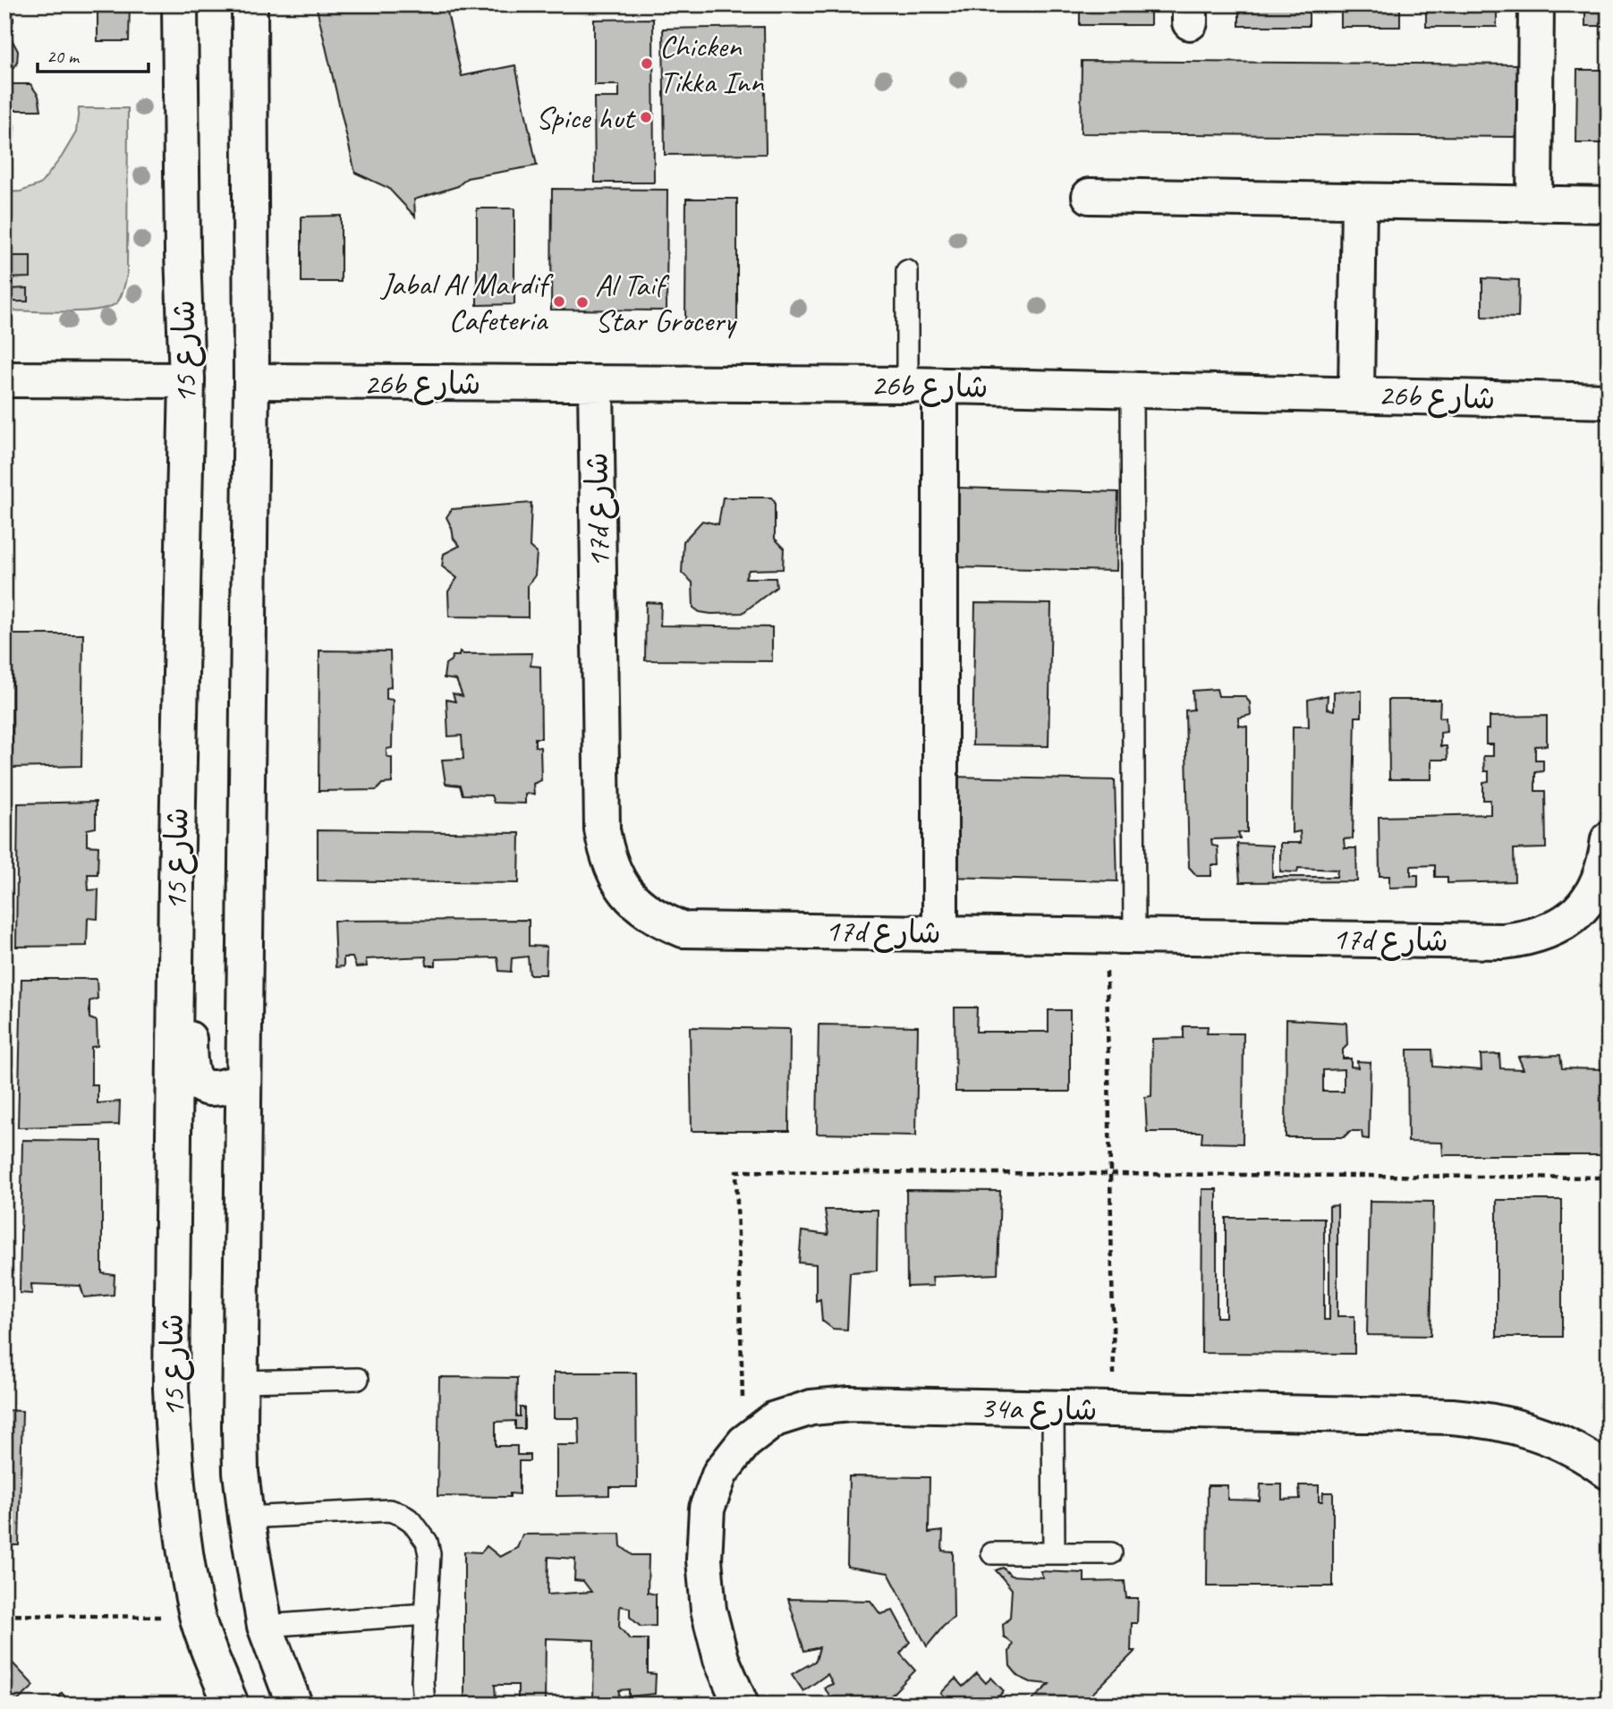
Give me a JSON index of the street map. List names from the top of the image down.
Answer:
{
  "streets": {
    "street": [
      "شارع 15",
      "26b شارع",
      "17d شارع",
      "34a شارع"
    ]
  },
  "crossings": [
    ["شارع 15", "26b شارع"],
    ["26b شارع", "17d شارع"]
  ],
  "places": [
    "Chicken Tikka Inn",
    "Spice hut",
    "Jabal Al Mardif Cafeteria",
    "Al Taif Star Grocery"
  ],
  "scale_bar": "20 m"
}
